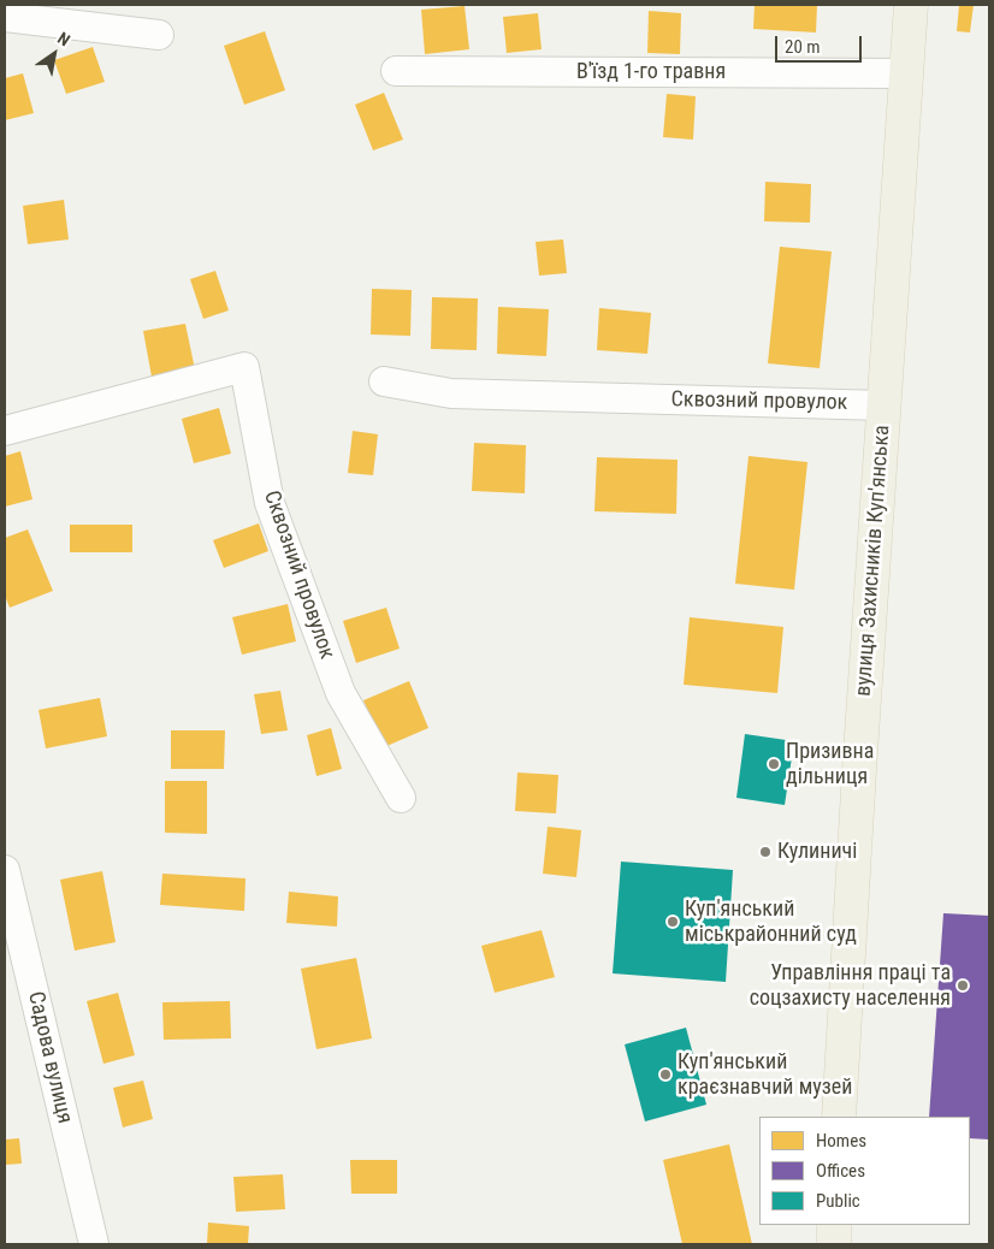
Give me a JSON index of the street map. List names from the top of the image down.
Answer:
{
  "streets": {
    "main road": ["вулиця Захисників Куп'янська"],
    "street": ["В'їзд 1-го травня", "Сквозний провулок", "Садова вулиця"]
  },
  "crossings": [
    ["В'їзд 1-го травня", "вулиця Захисників Куп'янська"],
    ["Сквозний провулок", "вулиця Захисників Куп'янська"]
  ],
  "places": [
    "Призивна дільниця",
    "Кулиничі",
    "Куп'янський міськрайонний суд",
    "Управління праці та соцзахисту населення",
    "Куп'янський краєзнавчий музей"
  ],
  "legend": ["Homes", "Offices", "Public"],
  "scale_bar": "20 m",
  "north": "top right"
}
